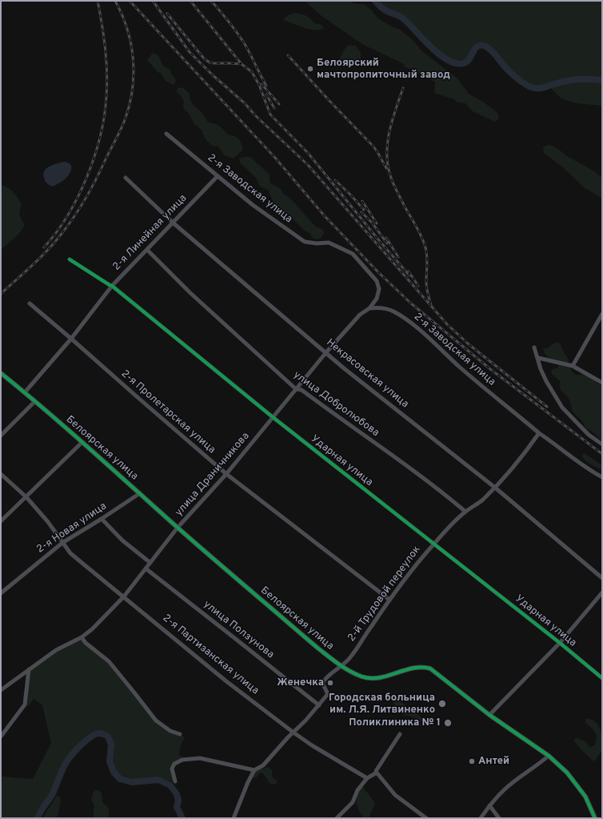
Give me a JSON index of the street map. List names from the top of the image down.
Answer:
{
  "streets": {
    "street": [
      "2-я Заводская улица",
      "2-я Линейная улица",
      "Некрасовская улица",
      "улица Добролюбова",
      "2-я Пролетарская улица",
      "Белоярская улица",
      "Ударная улица",
      "улица Драничникова",
      "2-я Новая улица",
      "2-й Трудовой переулок",
      "улица Ползунова",
      "2-я Партизанская улица"
    ]
  },
  "crossings": [
    ["2-я Заводская улица", "2-я Линейная улица"],
    ["2-я Заводская улица", "улица Драничникова"],
    ["2-я Заводская улица", "2-й Трудовой переулок"],
    ["2-я Линейная улица", "Некрасовская улица"],
    ["2-я Линейная улица", "улица Добролюбова"],
    ["2-я Линейная улица", "2-я Пролетарская улица"],
    ["2-я Линейная улица", "Белоярская улица"],
    ["2-я Линейная улица", "Ударная улица"],
    ["Некрасовская улица", "улица Драничникова"],
    ["Некрасовская улица", "2-й Трудовой переулок"],
    ["улица Добролюбова", "улица Драничникова"],
    ["улица Добролюбова", "2-й Трудовой переулок"],
    ["2-я Пролетарская улица", "улица Драничникова"],
    ["2-я Пролетарская улица", "2-й Трудовой переулок"],
    ["Белоярская улица", "улица Драничникова"],
    ["Белоярская улица", "2-я Новая улица"],
    ["Белоярская улица", "2-й Трудовой переулок"],
    ["Ударная улица", "улица Драничникова"],
    ["Ударная улица", "2-й Трудовой переулок"],
    ["улица Драничникова", "улица Ползунова"],
    ["улица Драничникова", "2-я Партизанская улица"],
    ["2-я Новая улица", "2-я Партизанская улица"],
    ["2-й Трудовой переулок", "улица Ползунова"],
    ["2-й Трудовой переулок", "2-я Партизанская улица"]
  ],
  "places": [
    "Белоярский мачтопропиточный завод",
    "Женечка",
    "Городская больница им. Л.Я. Литвиненко",
    "Поликлиника № 1",
    "Антей"
  ]
}
